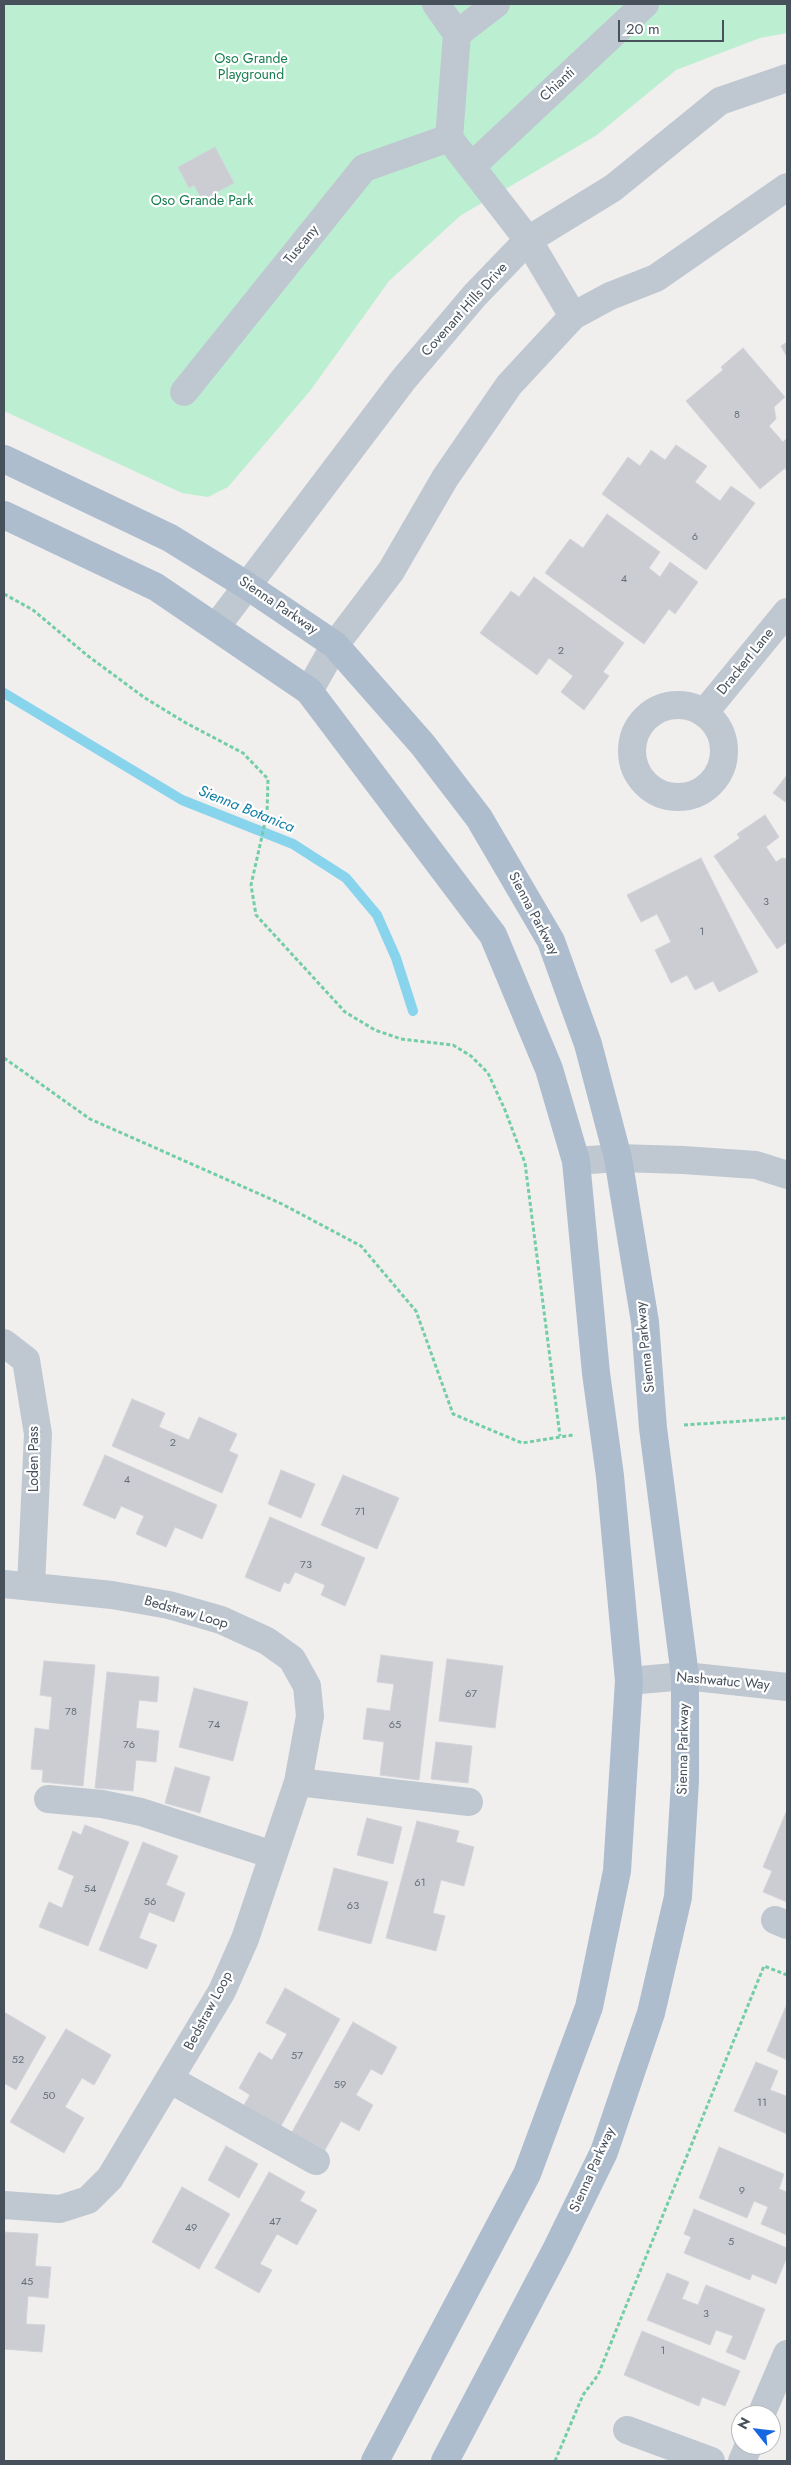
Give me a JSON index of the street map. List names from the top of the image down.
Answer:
{
  "streets": {
    "main road": ["Sienna Parkway"],
    "street": [
      "Chianti",
      "Tuscany",
      "Covenant Hills Drive",
      "Drackert Lane",
      "Loden Pass",
      "Bedstraw Loop",
      "Nashwatuc Way"
    ]
  },
  "crossings": [
    ["Covenant Hills Drive", "Sienna Parkway"],
    ["Sienna Parkway", "Nashwatuc Way"],
    ["Loden Pass", "Bedstraw Loop"]
  ],
  "water": ["Sienna Botanica"],
  "parks": ["Oso Grande Playground", "Oso Grande Park"],
  "house_numbers": [
    "8",
    "6",
    "4",
    "2",
    "3",
    "1",
    "2",
    "4",
    "71",
    "73",
    "67",
    "78",
    "74",
    "65",
    "76",
    "61",
    "54",
    "56",
    "63",
    "57",
    "52",
    "59",
    "50",
    "11",
    "9",
    "47",
    "49",
    "5",
    "45",
    "3",
    "1"
  ],
  "scale_bar": "20 m",
  "north": "top left"
}
